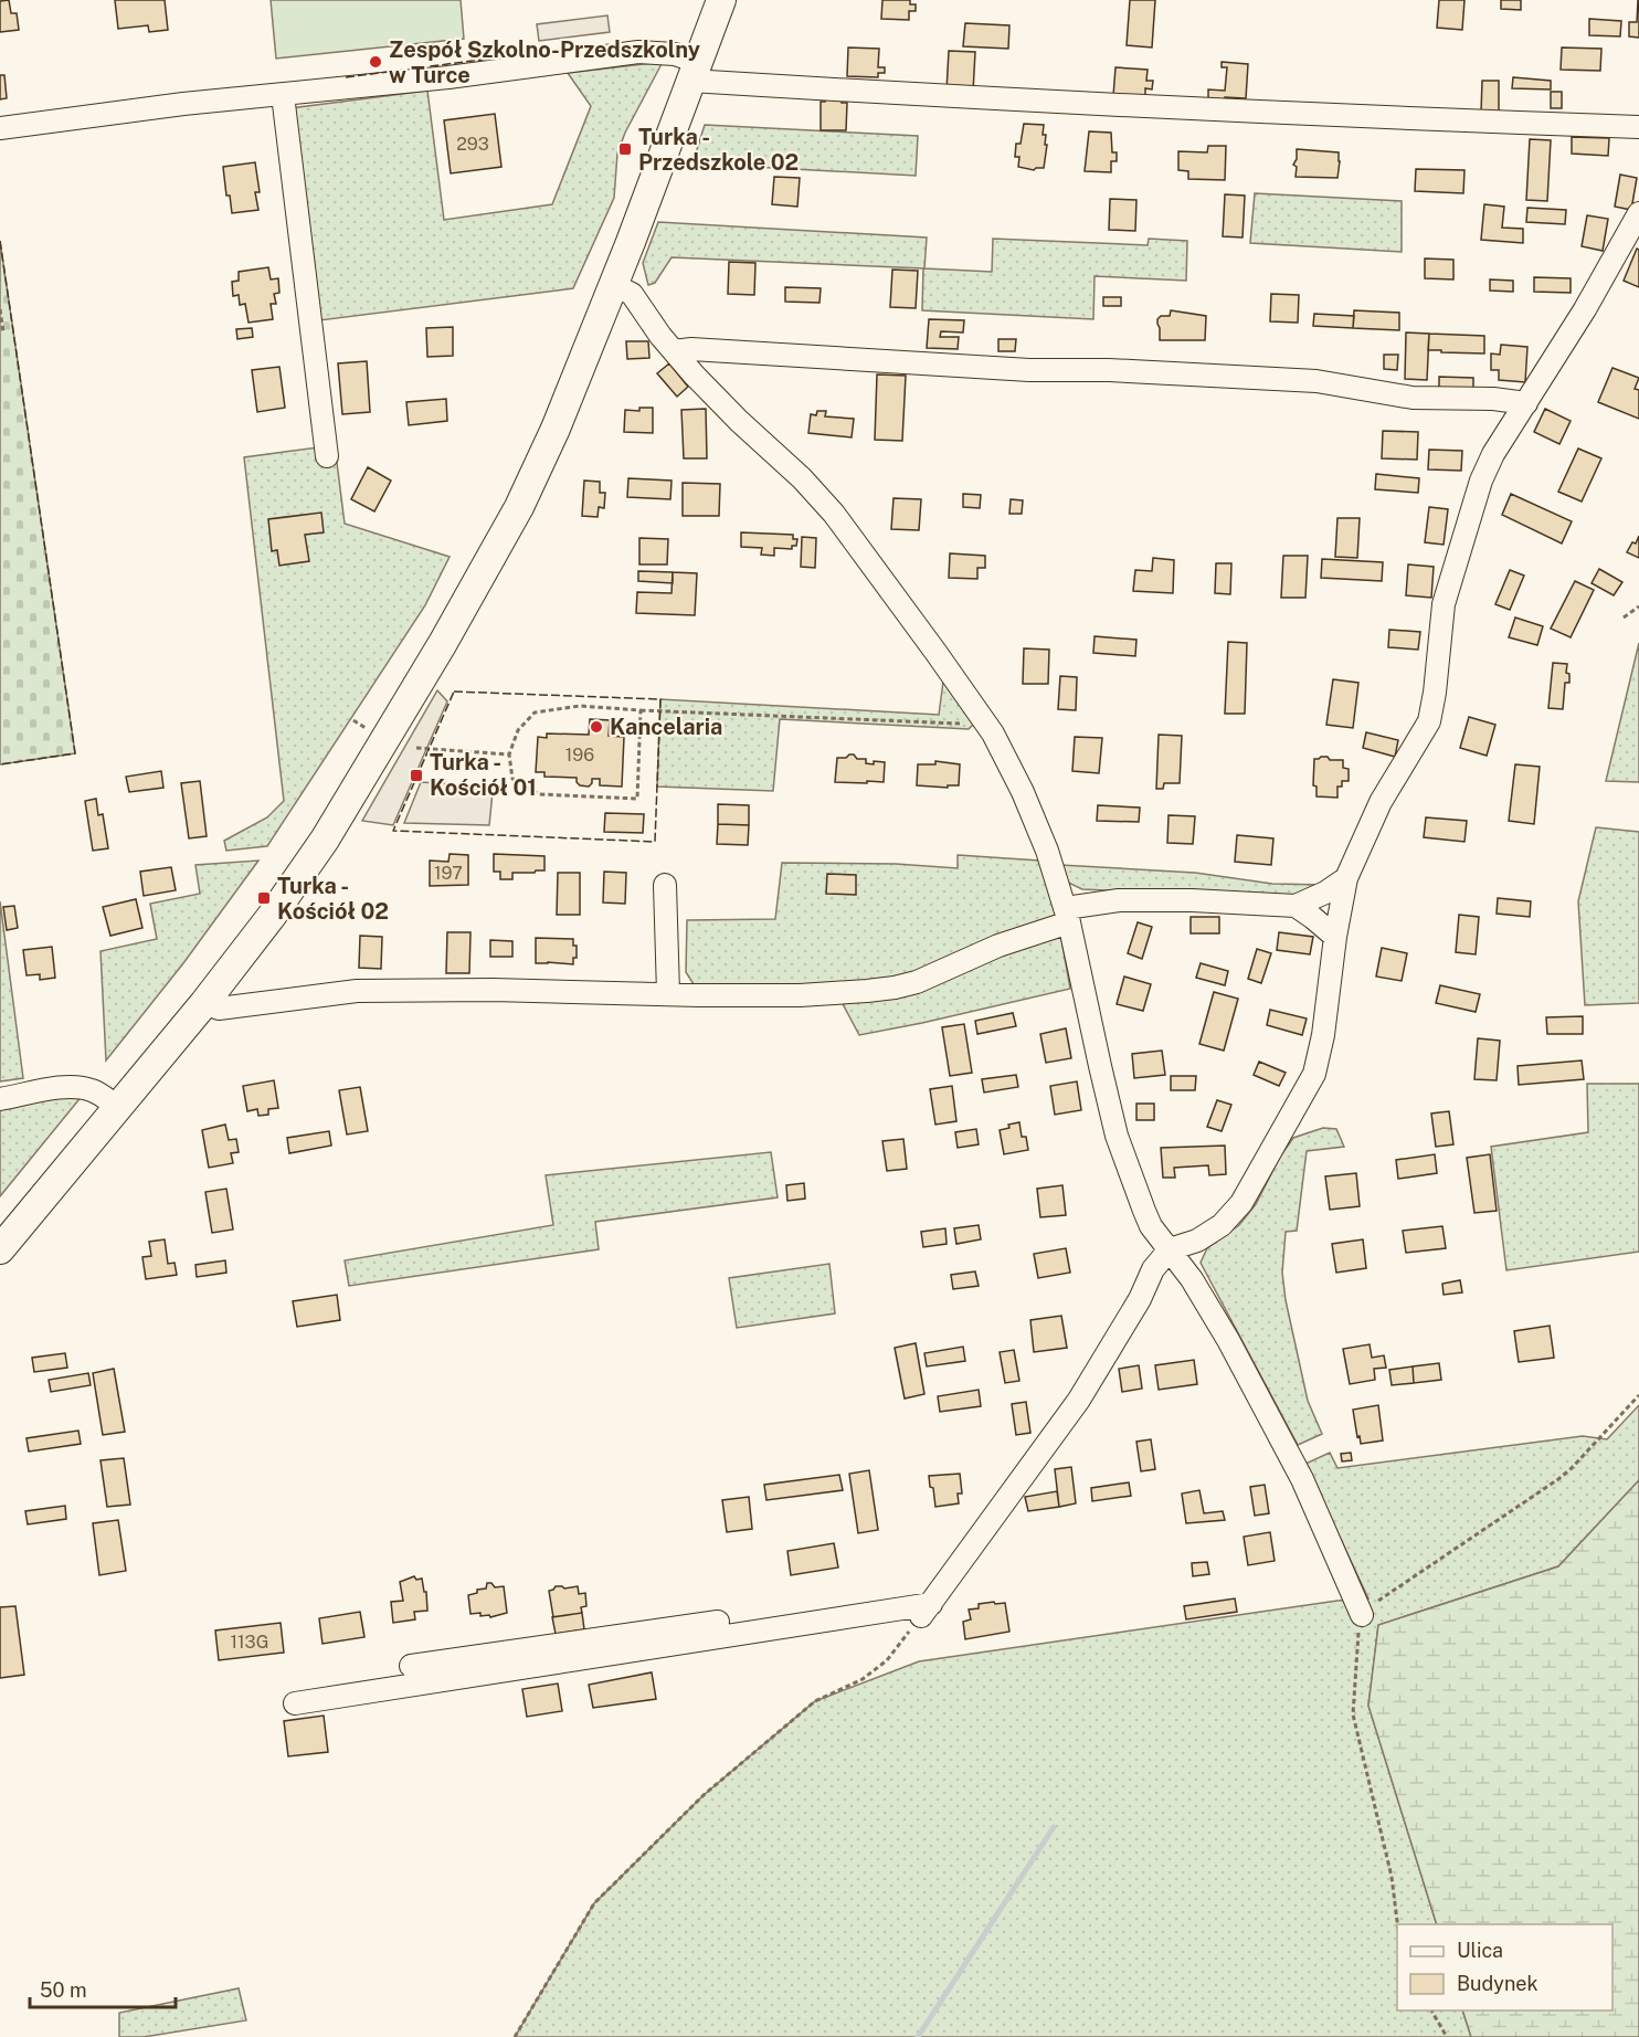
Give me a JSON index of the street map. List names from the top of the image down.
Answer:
{
  "places": {
    "other": ["Zespół Szkolno-Przedszkolny w Turce", "Kancelaria"],
    "transit": ["Turka - Przedszkole 02", "Turka - Kościół 01", "Turka - Kościół 02"]
  },
  "house_numbers": [
    "293",
    "196",
    "197",
    "113G"
  ],
  "legend": ["Ulica", "Budynek"],
  "scale_bar": "50 m"
}
